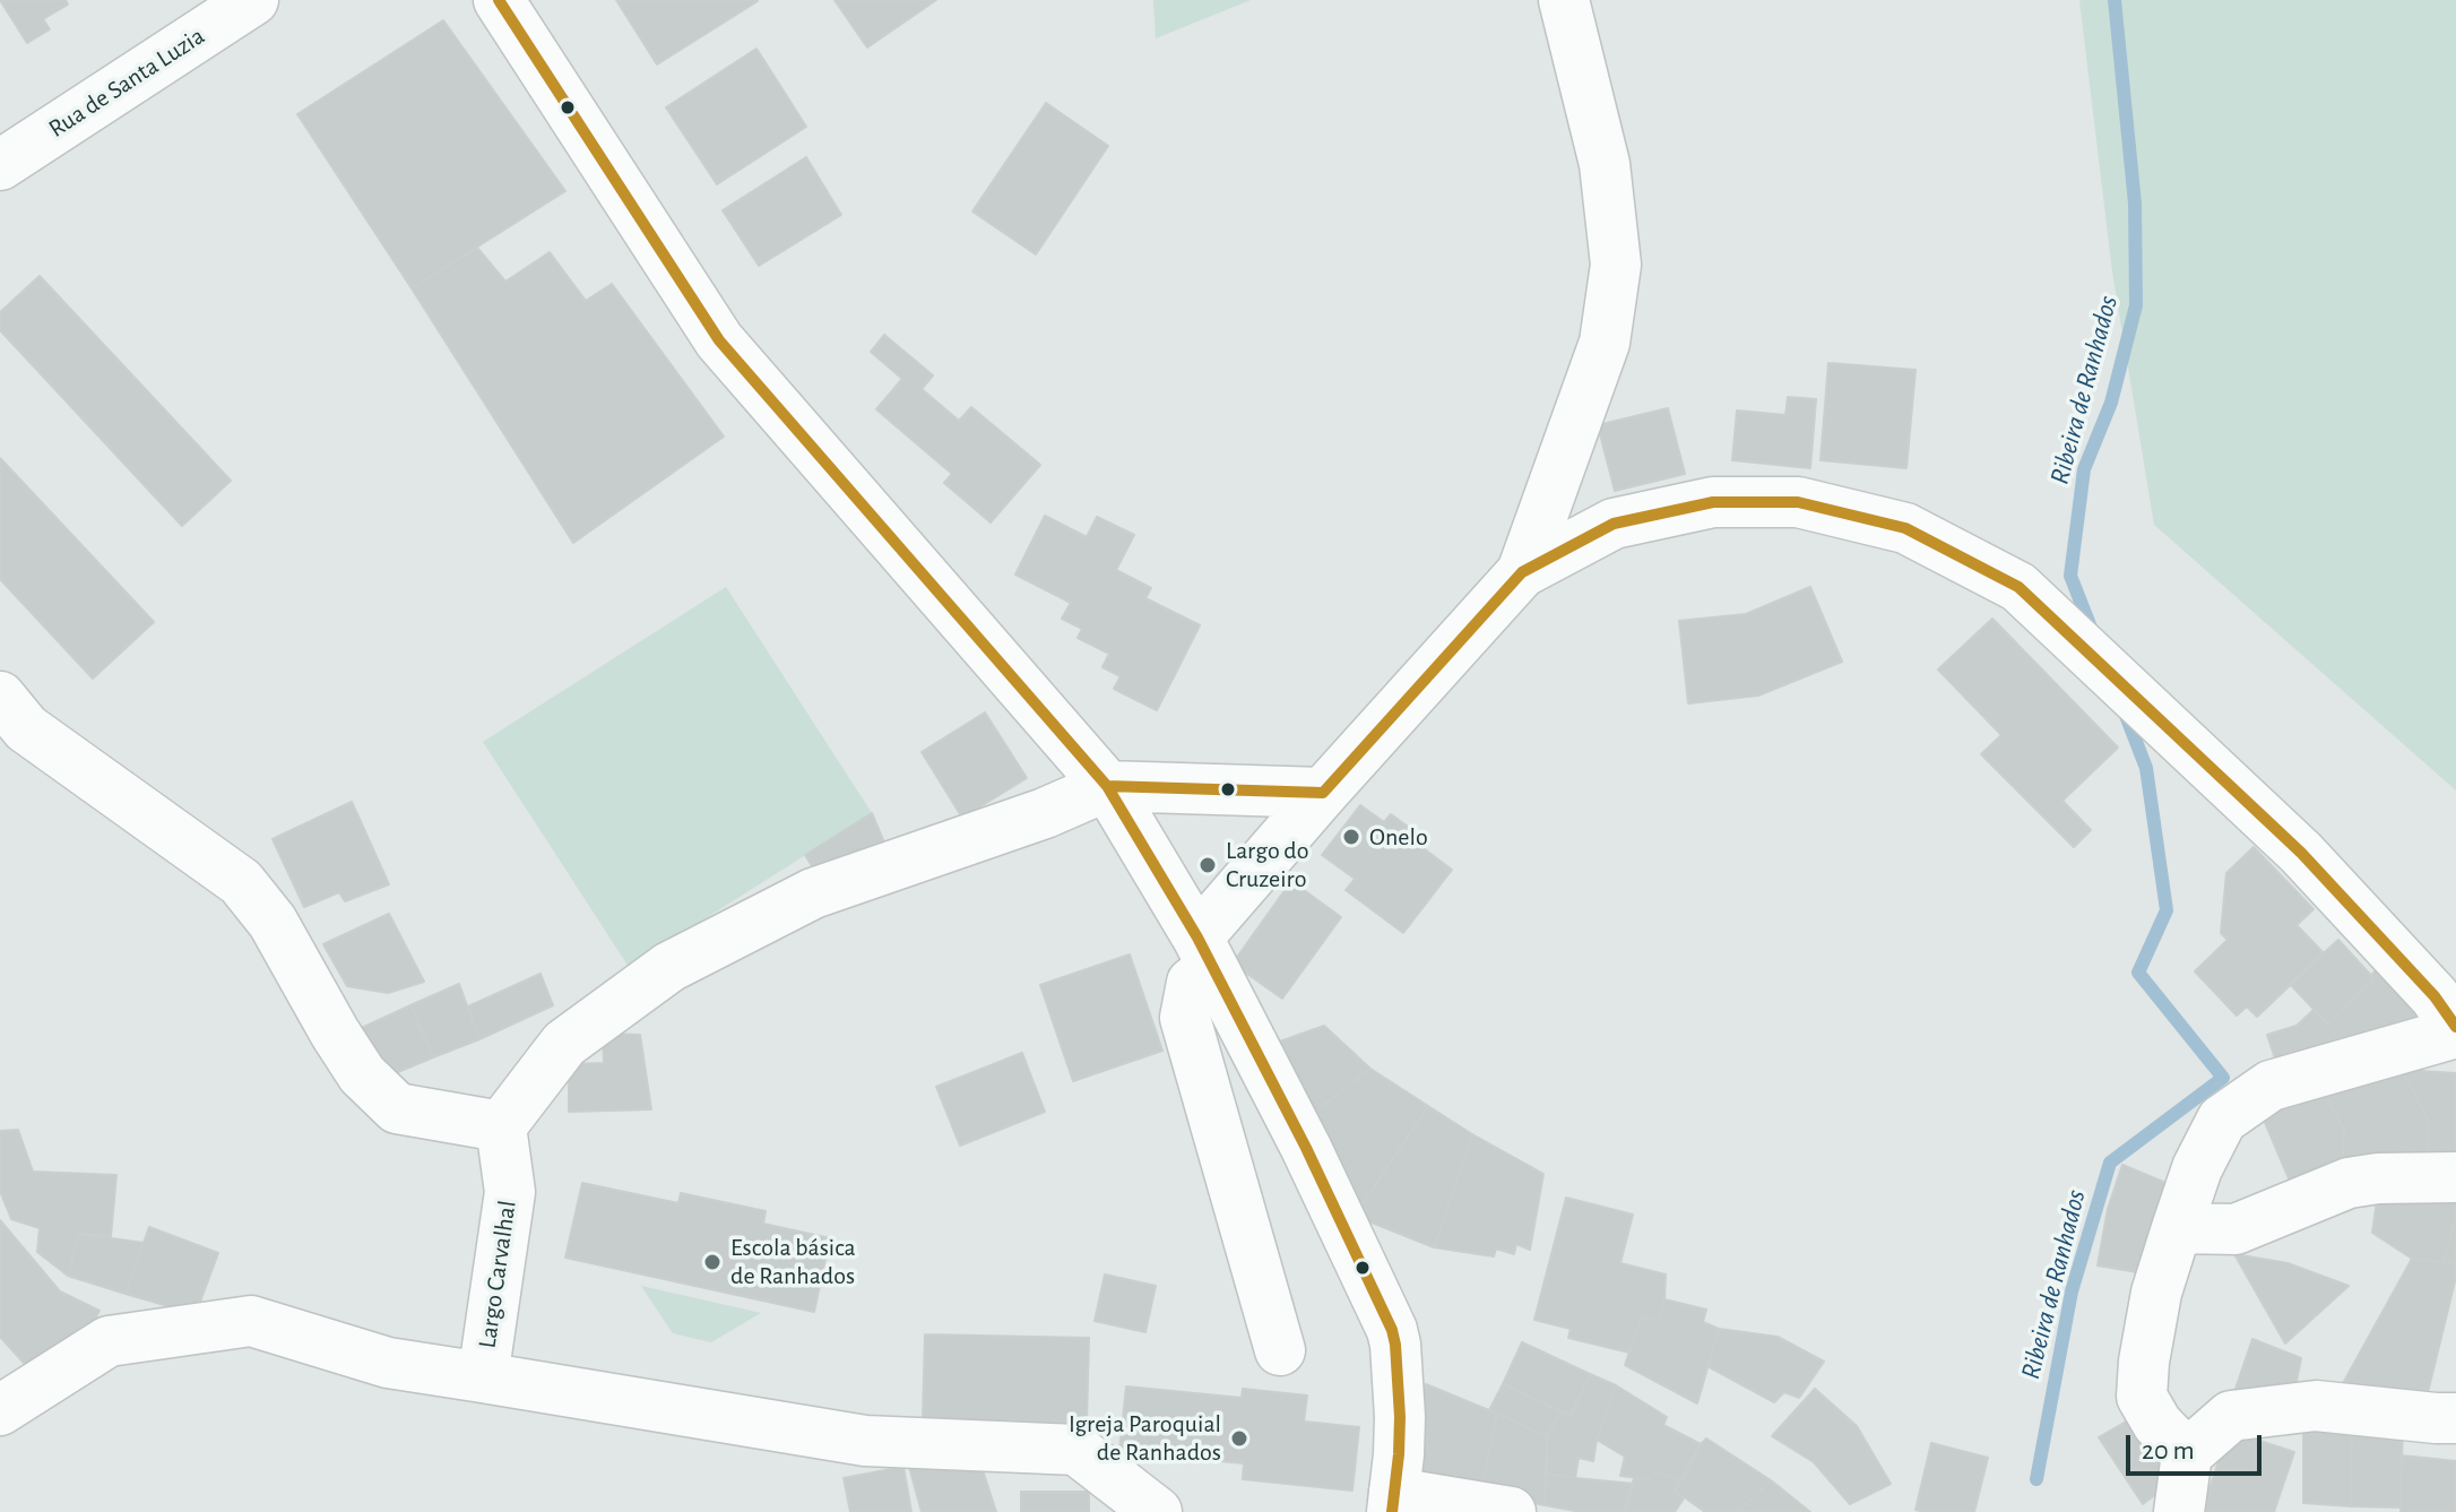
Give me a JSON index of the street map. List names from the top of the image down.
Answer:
{
  "streets": {
    "street": ["Rua de Santa Luzia", "Largo Carvalhal"]
  },
  "water": ["Ribeira de Ranhados"],
  "places": [
    "Onelo",
    "Largo do Cruzeiro",
    "Escola básica de Ranhados",
    "Igreja Paroquial de Ranhados"
  ],
  "scale_bar": "20 m"
}
